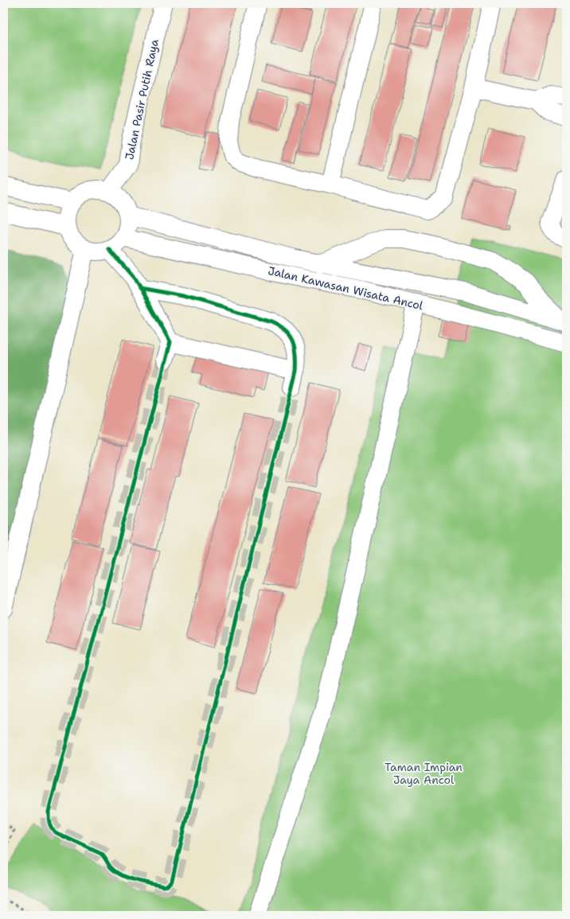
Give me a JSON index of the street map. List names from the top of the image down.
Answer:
{
  "streets": {
    "street": ["Jalan Pasir Putih Raya", "Jalan Kawasan Wisata Ancol"]
  },
  "crossings": [
    ["Jalan Pasir Putih Raya", "Jalan Kawasan Wisata Ancol"]
  ],
  "parks": ["Taman Impian Jaya Ancol"]
}
